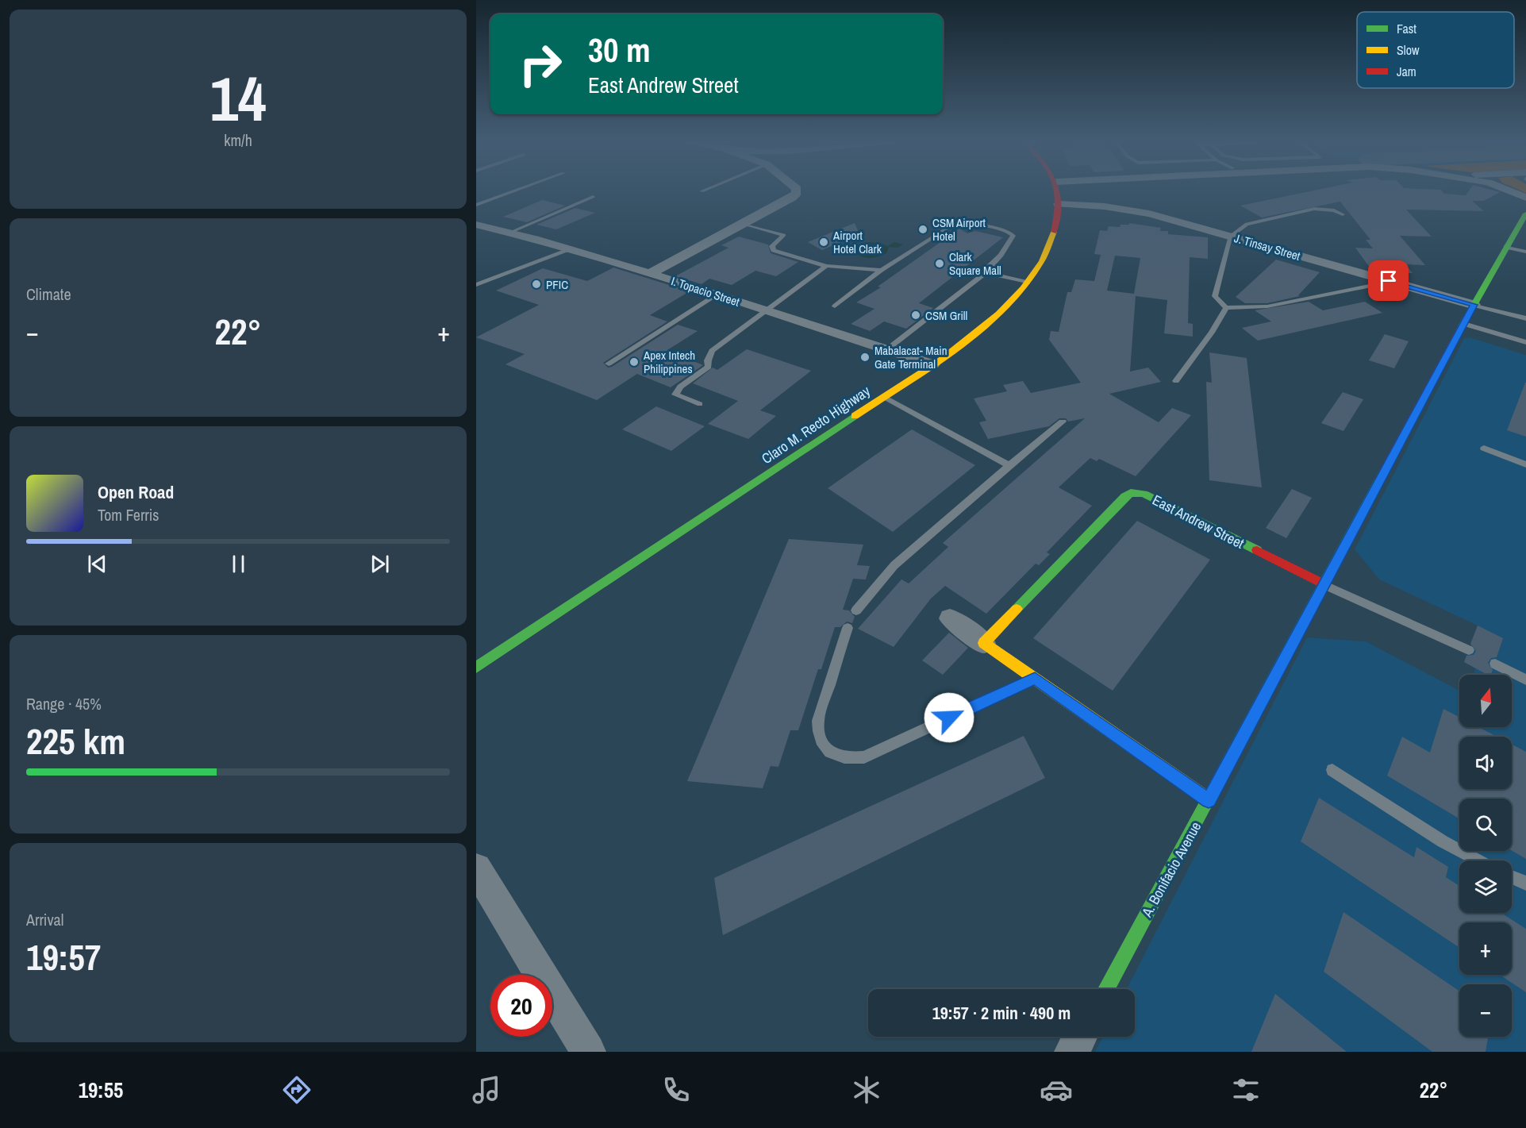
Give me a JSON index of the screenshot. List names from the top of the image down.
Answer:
{
  "streets": {
    "street": [
      "J. Tinsay Street",
      "I. Topacio Street",
      "Claro M. Recto Highway",
      "East Andrew Street",
      "A. Bonifacio Avenue"
    ]
  },
  "crossings": [
    ["J. Tinsay Street", "Claro M. Recto Highway"],
    ["J. Tinsay Street", "A. Bonifacio Avenue"],
    ["I. Topacio Street", "Claro M. Recto Highway"],
    ["East Andrew Street", "A. Bonifacio Avenue"]
  ],
  "places": [
    "CSM Airport Hotel",
    "Airport Hotel Clark",
    "Clark Square Mall",
    "PFIC",
    "CSM Grill",
    "Mabalacat- Main Gate Terminal",
    "Apex Intech Philippines"
  ],
  "legend": ["Fast", "Slow", "Jam"],
  "north": "top",
  "page": {
    "tile": [
      ["14", "km/h"],
      "Climate",
      ["Range · 45%", "225 km"],
      ["Arrival", "19:57"]
    ],
    "turn": ["30 m", "East Andrew Street"],
    "heat": ["−", "22°", "+"],
    "song": ["Open Road", "Tom Ferris"],
    "map_buttons": ["+", "−"],
    "limit": "20",
    "trip": "19:57 · 2 min · 490 m",
    "tabs": ["19:55", "22°"]
  }
}
